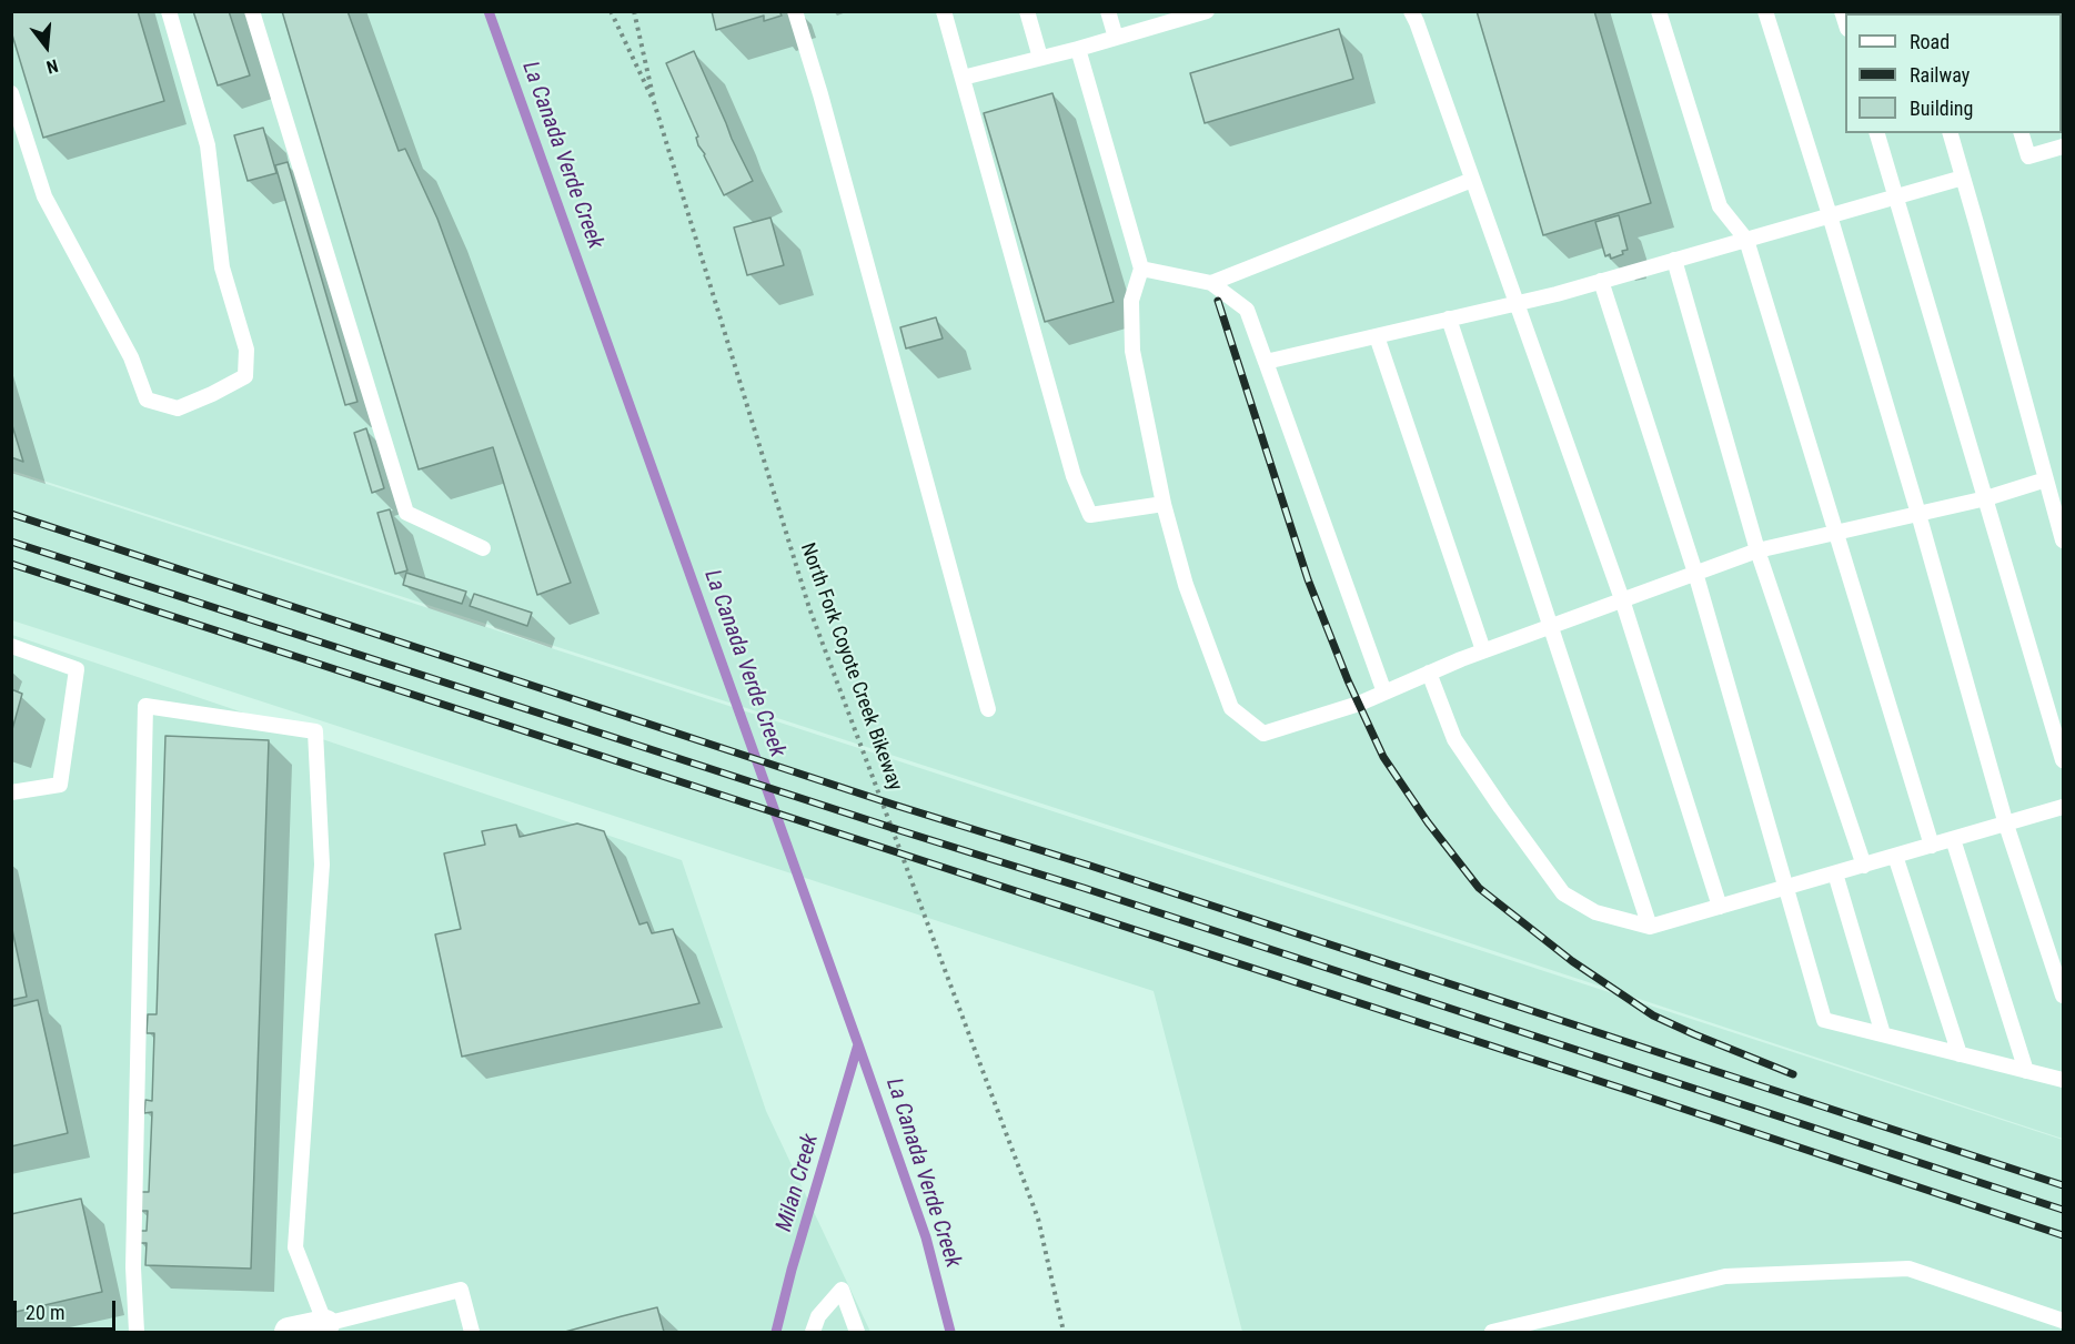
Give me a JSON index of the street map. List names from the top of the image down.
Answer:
{
  "streets": {
    "path": ["North Fork Coyote Creek Bikeway"]
  },
  "water": ["La Canada Verde Creek", "Milan Creek"],
  "legend": ["Road", "Railway", "Building"],
  "scale_bar": "20 m",
  "north": "bottom"
}
